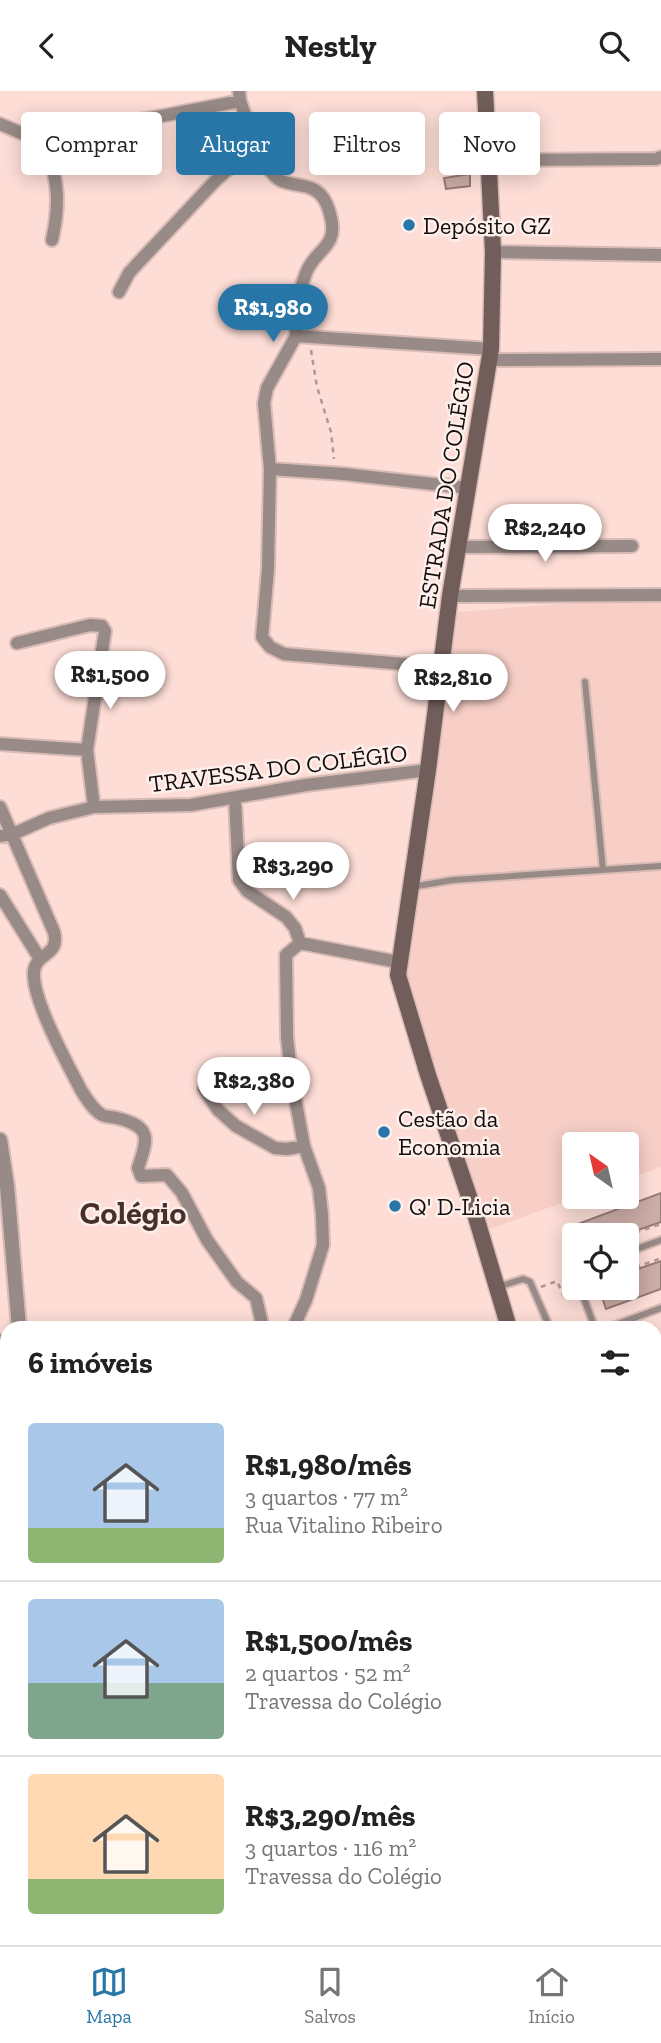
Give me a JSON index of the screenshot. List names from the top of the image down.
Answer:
{
  "streets": {
    "main road": ["ESTRADA DO COLÉGIO"],
    "street": ["TRAVESSA DO COLÉGIO"]
  },
  "crossings": [
    ["ESTRADA DO COLÉGIO", "TRAVESSA DO COLÉGIO"]
  ],
  "districts": ["Colégio"],
  "places": ["Depósito GZ", "Cestão da Economia", "Q' D-Licia"],
  "north": "top left",
  "page": {
    "header": "Nestly",
    "chip": [
      "Comprar",
      "Alugar",
      "Filtros",
      "Novo"
    ],
    "price": [
      "R$1,980",
      "R$2,240",
      "R$1,500",
      "R$2,810",
      "R$3,290",
      "R$2,380"
    ],
    "heading": "6 imóveis",
    "list": [
      {
        "name": "R$1,980/mês",
        "note": "3 quartos · 77 m² · Rua Vitalino Ribeiro"
      },
      {
        "name": "R$1,500/mês",
        "note": "2 quartos · 52 m² · Travessa do Colégio"
      },
      {
        "name": "R$3,290/mês",
        "note": "3 quartos · 116 m² · Travessa do Colégio"
      }
    ],
    "tabs": ["Mapa", "Salvos", "Início"]
  }
}
